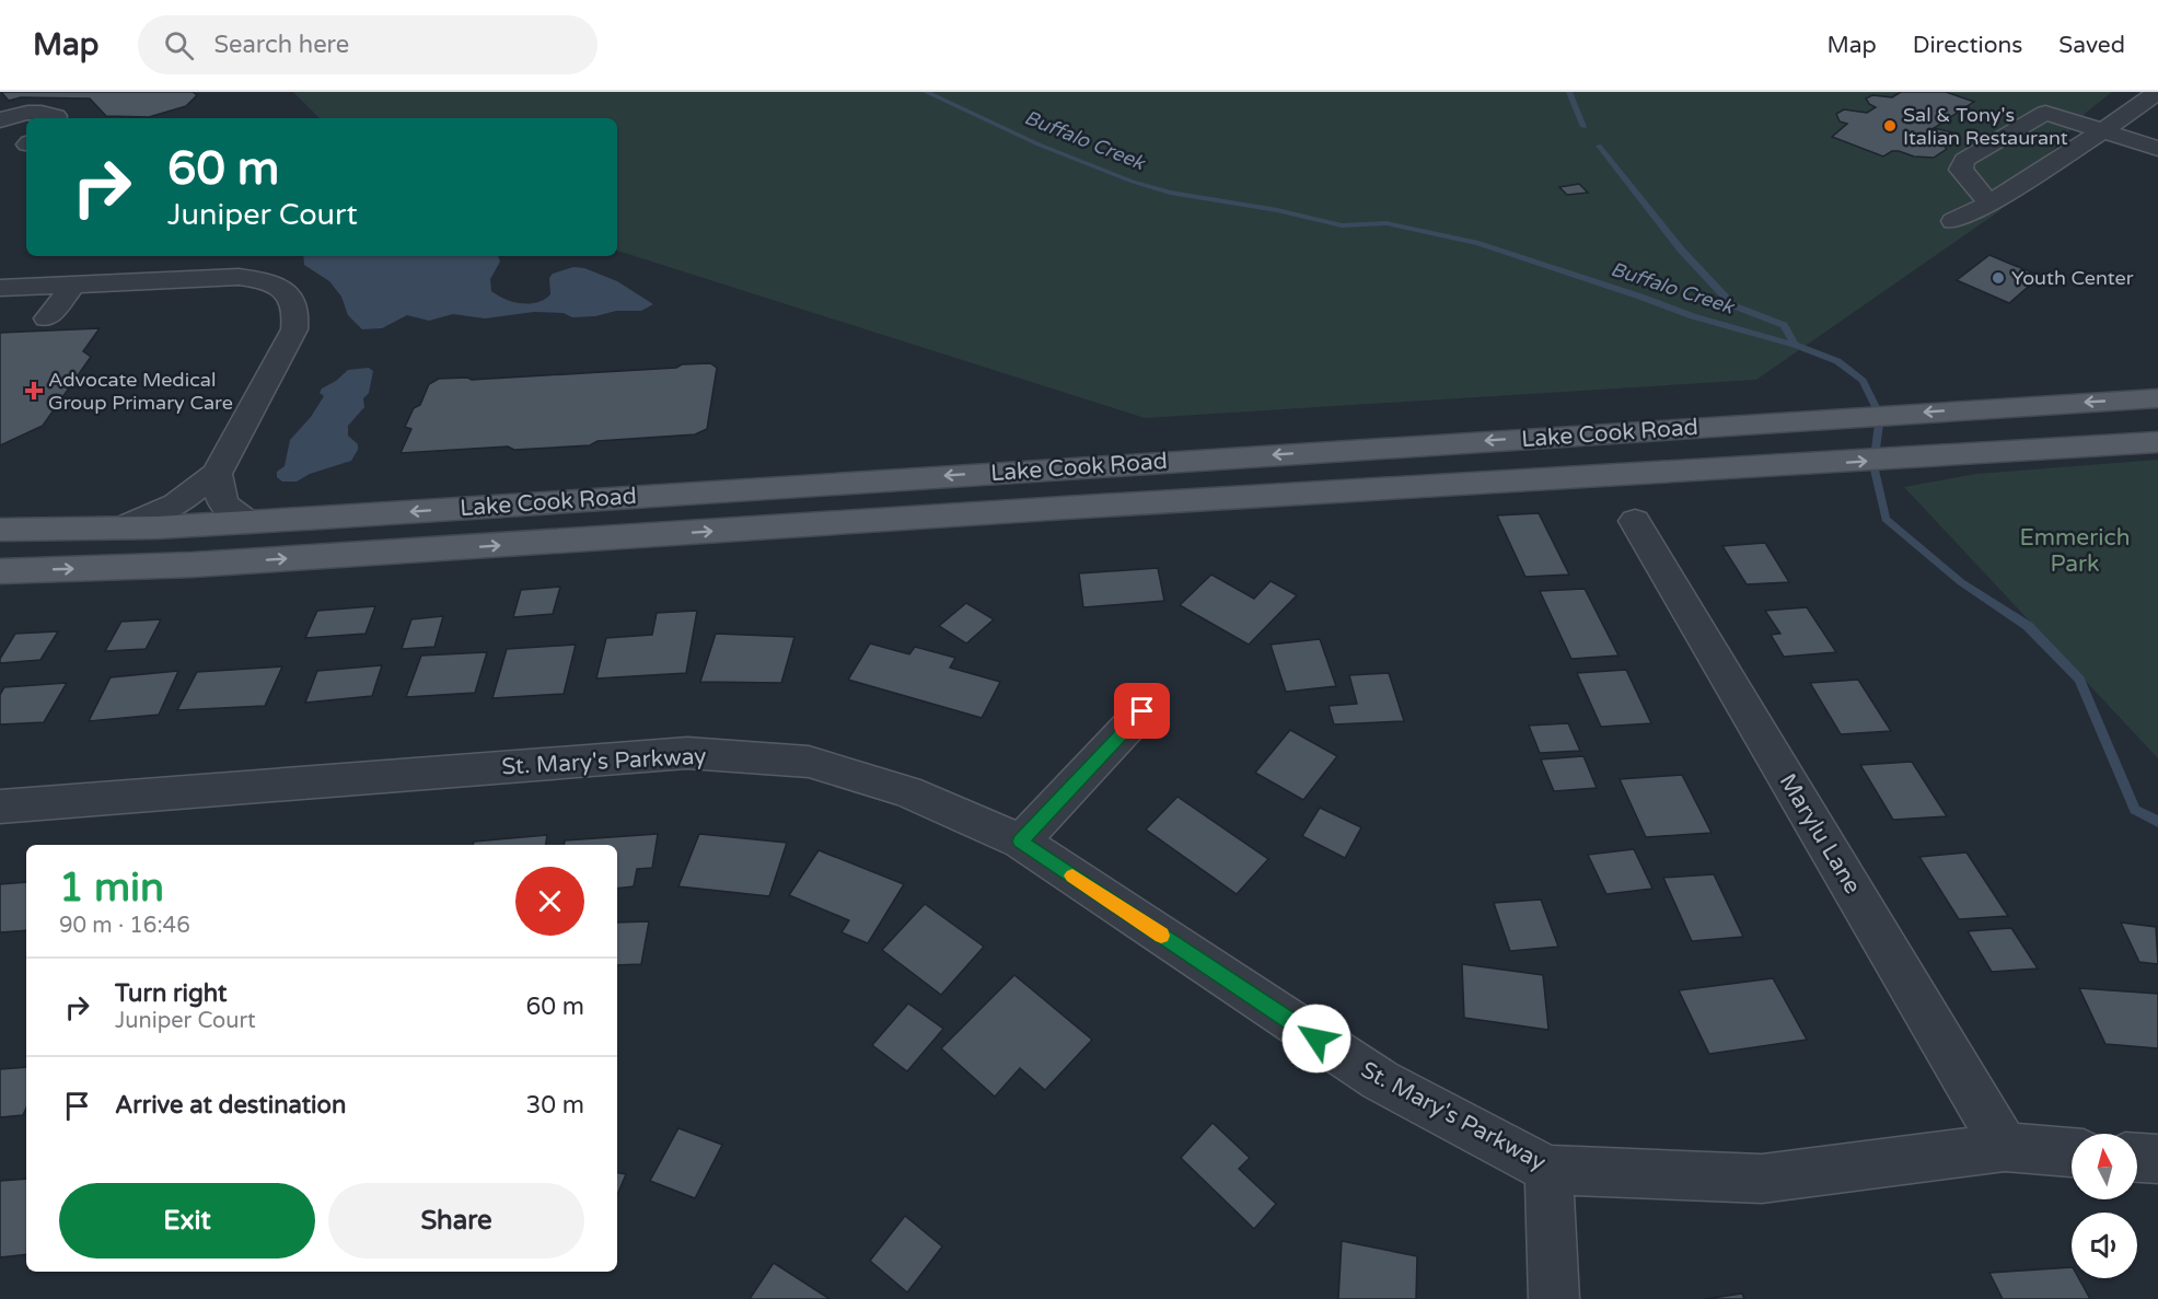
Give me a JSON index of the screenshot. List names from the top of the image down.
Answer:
{
  "streets": {
    "main road": ["Lake Cook Road"],
    "street": ["St. Mary's Parkway", "Marylu Lane"]
  },
  "crossings": [
    ["St. Mary's Parkway", "Marylu Lane"]
  ],
  "water": ["Buffalo Creek"],
  "parks": ["Emmerich Park"],
  "places": {
    "other": ["Sal & Tony's Italian Restaurant", "Youth Center"],
    "health": ["Advocate Medical Group Primary Care"]
  },
  "north": "top",
  "page": {
    "header": "Map",
    "search": "Search here",
    "nav": ["Map", "Directions", "Saved"],
    "turn": ["60 m", "Juniper Court"],
    "heading": ["1 min", "90 m · 16:46"],
    "list": [
      {
        "name": "Turn right",
        "note": "Juniper Court",
        "value": "60 m"
      },
      {
        "name": "Arrive at destination",
        "value": "30 m"
      }
    ],
    "buttons": ["Exit", "Share"]
  }
}
